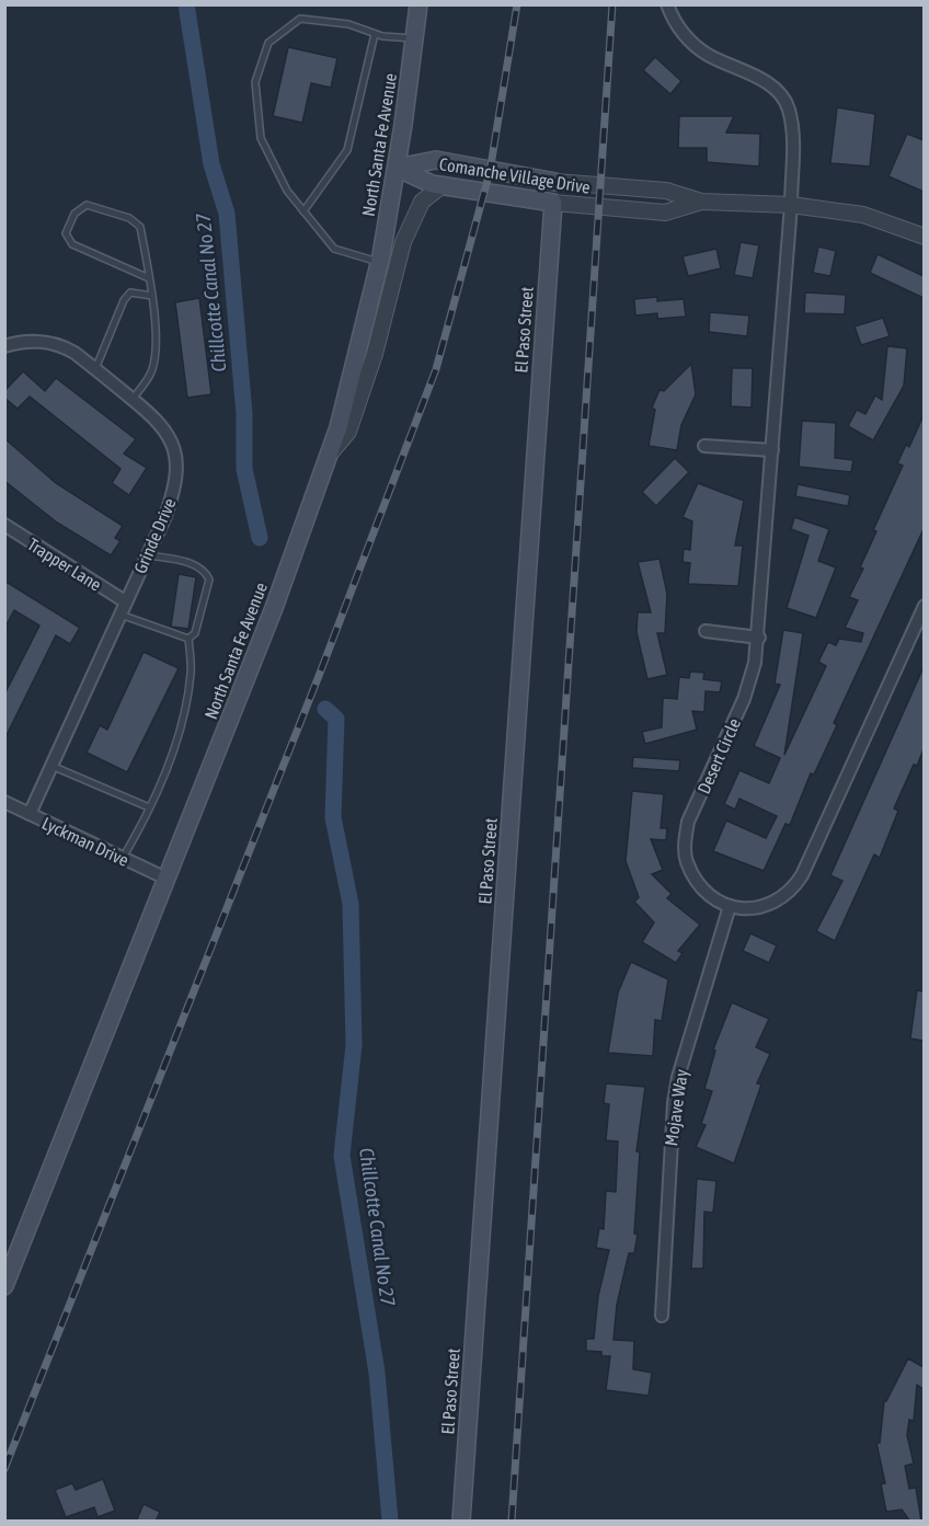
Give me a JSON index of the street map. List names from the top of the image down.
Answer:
{
  "streets": {
    "main road": ["North Santa Fe Avenue", "Comanche Village Drive", "El Paso Street"],
    "street": [
      "Grinde Drive",
      "Trapper Lane",
      "Desert Circle",
      "Lyckman Drive",
      "Mojave Way"
    ]
  },
  "crossings": [
    ["North Santa Fe Avenue", "Comanche Village Drive"],
    ["North Santa Fe Avenue", "Lyckman Drive"],
    ["Comanche Village Drive", "El Paso Street"],
    ["Comanche Village Drive", "Desert Circle"],
    ["Grinde Drive", "Trapper Lane"],
    ["Grinde Drive", "Lyckman Drive"],
    ["Desert Circle", "Mojave Way"]
  ],
  "water": ["Chillcotte Canal No 27"]
}
